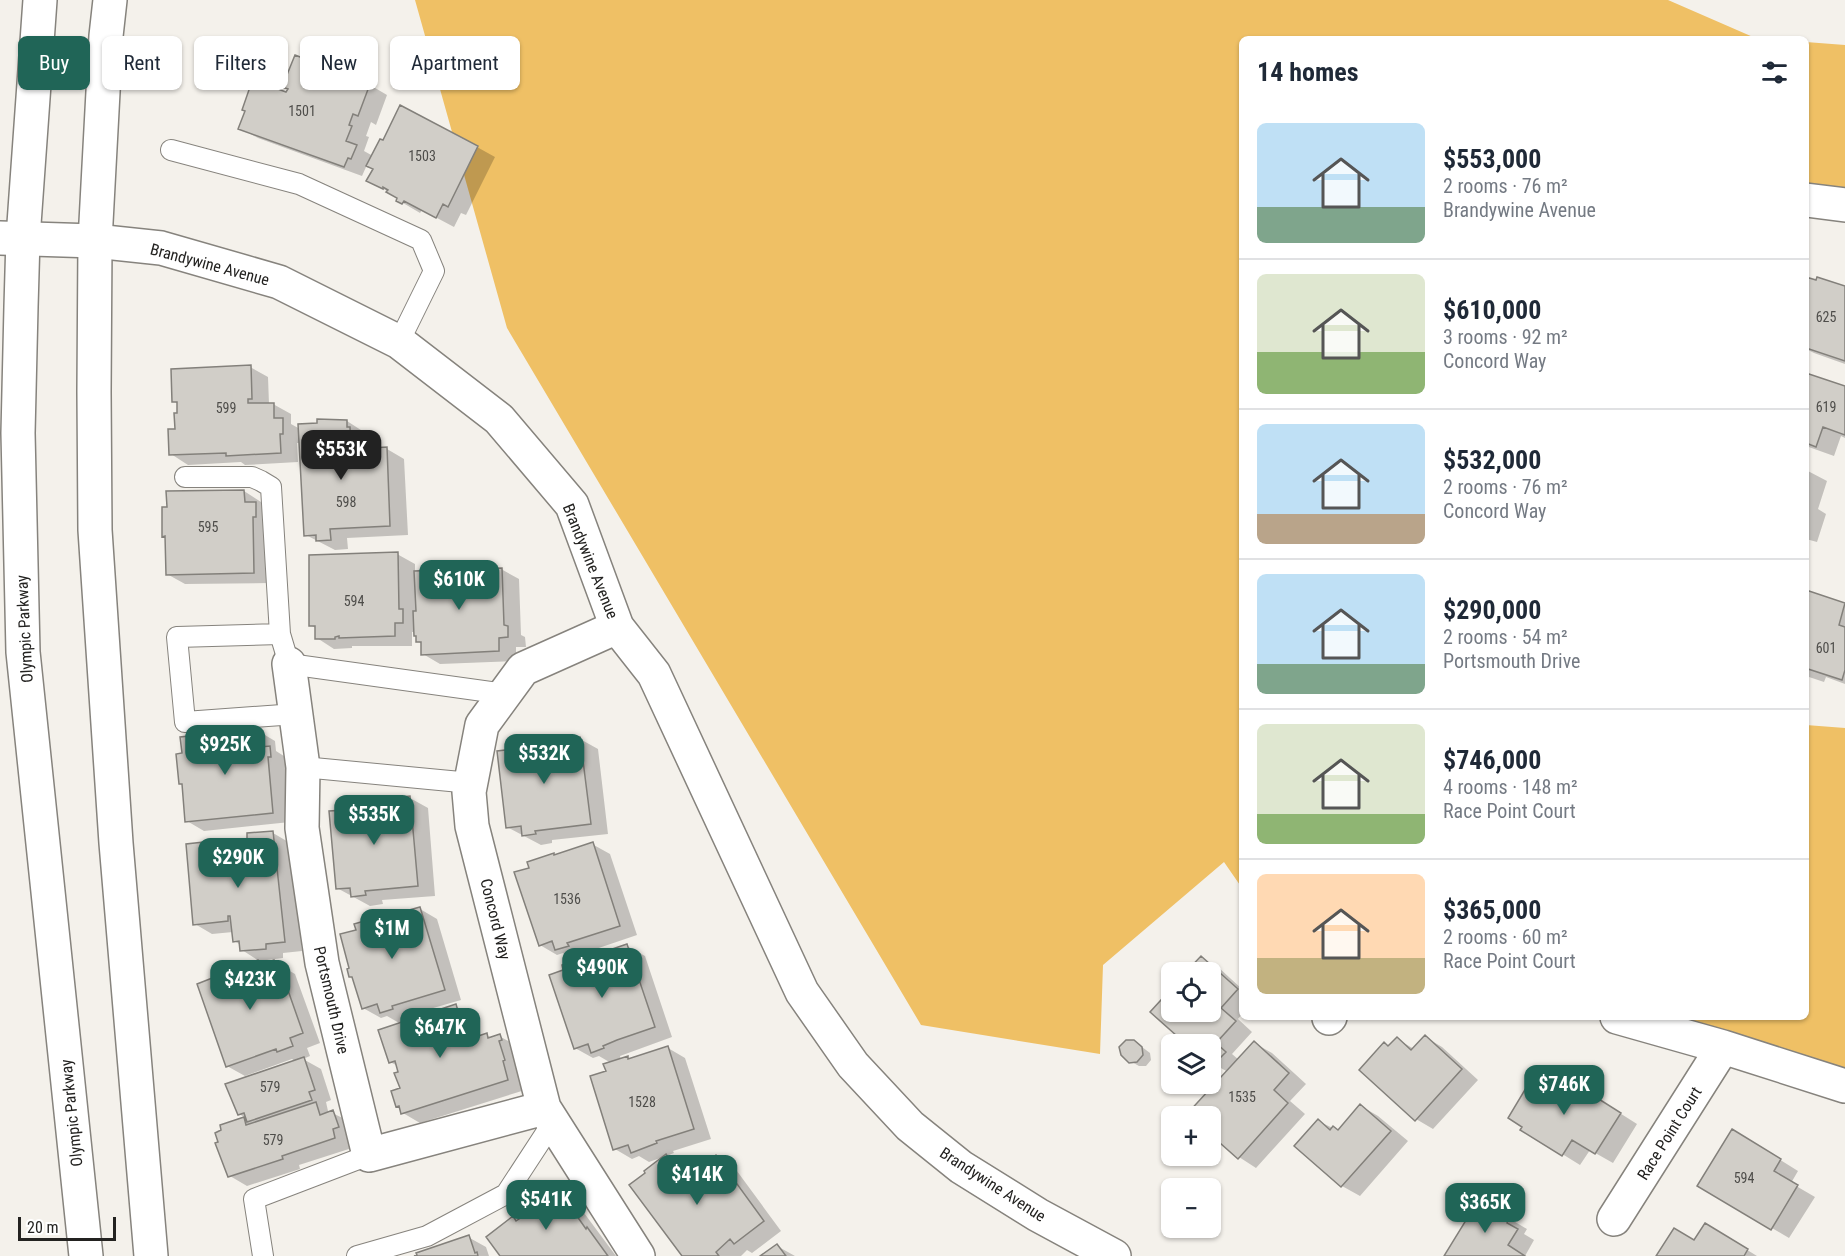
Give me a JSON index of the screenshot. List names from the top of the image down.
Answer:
{
  "streets": {
    "street": [
      "Brandywine Avenue",
      "Olympic Parkway",
      "Concord Way",
      "Portsmouth Drive",
      "Race Point Court"
    ]
  },
  "crossings": [
    ["Brandywine Avenue", "Olympic Parkway"],
    ["Brandywine Avenue", "Concord Way"]
  ],
  "house_numbers": [
    "1501",
    "1503",
    "625",
    "619",
    "599",
    "598",
    "595",
    "594",
    "601",
    "1536",
    "579",
    "1535",
    "1528",
    "579",
    "594"
  ],
  "scale_bar": "20 m",
  "page": {
    "chip": [
      "Buy",
      "Rent",
      "Filters",
      "New",
      "Apartment"
    ],
    "heading": "14 homes",
    "list": [
      {
        "name": "$553,000",
        "note": "2 rooms · 76 m² · Brandywine Avenue"
      },
      {
        "name": "$610,000",
        "note": "3 rooms · 92 m² · Concord Way"
      },
      {
        "name": "$532,000",
        "note": "2 rooms · 76 m² · Concord Way"
      },
      {
        "name": "$290,000",
        "note": "2 rooms · 54 m² · Portsmouth Drive"
      },
      {
        "name": "$746,000",
        "note": "4 rooms · 148 m² · Race Point Court"
      },
      {
        "name": "$365,000",
        "note": "2 rooms · 60 m² · Race Point Court"
      }
    ],
    "price": [
      "$553K",
      "$610K",
      "$925K",
      "$532K",
      "$535K",
      "$290K",
      "$1M",
      "$490K",
      "$423K",
      "$647K",
      "$746K",
      "$414K",
      "$541K",
      "$365K"
    ],
    "map_buttons": ["+", "−"],
    "scale": "20 m"
  }
}
